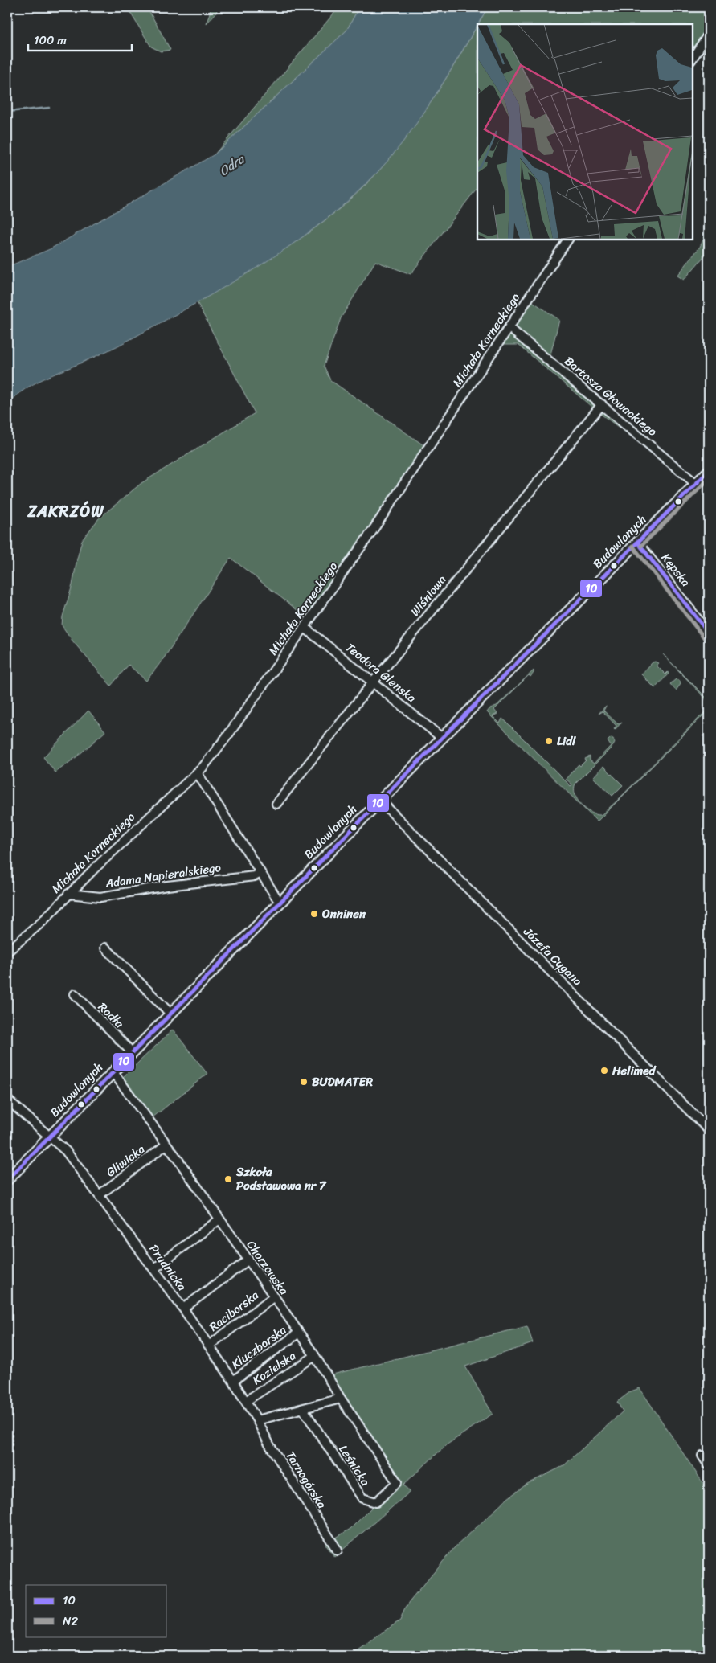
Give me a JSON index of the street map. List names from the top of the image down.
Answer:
{
  "streets": {
    "main road": ["Budowlanych"],
    "street": [
      "Michała Korneckiego",
      "Bartosza Głowackiego",
      "Kępska",
      "Wiśniowa",
      "Teodora Glenska",
      "Adama Napieralskiego",
      "Józefa Cygana",
      "Rodła",
      "Gliwicka",
      "Prudnicka",
      "Chorzowska",
      "Raciborska",
      "Kluczborska",
      "Kozielska",
      "Leśnicka",
      "Tarnogórska"
    ]
  },
  "crossings": [
    ["Michała Korneckiego", "Bartosza Głowackiego"],
    ["Michała Korneckiego", "Teodora Glenska"],
    ["Michała Korneckiego", "Adama Napieralskiego"],
    ["Bartosza Głowackiego", "Budowlanych"],
    ["Bartosza Głowackiego", "Wiśniowa"],
    ["Budowlanych", "Kępska"],
    ["Budowlanych", "Teodora Glenska"],
    ["Budowlanych", "Józefa Cygana"],
    ["Budowlanych", "Rodła"],
    ["Budowlanych", "Prudnicka"],
    ["Budowlanych", "Chorzowska"],
    ["Wiśniowa", "Teodora Glenska"],
    ["Gliwicka", "Prudnicka"],
    ["Gliwicka", "Chorzowska"],
    ["Prudnicka", "Raciborska"],
    ["Prudnicka", "Kluczborska"],
    ["Prudnicka", "Kozielska"],
    ["Prudnicka", "Tarnogórska"],
    ["Chorzowska", "Raciborska"],
    ["Chorzowska", "Kluczborska"],
    ["Chorzowska", "Kozielska"],
    ["Chorzowska", "Leśnicka"]
  ],
  "districts": ["ZAKRZÓW"],
  "water": ["Odra"],
  "places": [
    "Lidl",
    "Onninen",
    "Helimed",
    "BUDMATER",
    "Szkoła Podstawowa nr 7"
  ],
  "lines": ["transit line 10", "transit line N2"],
  "legend": ["10", "N2"],
  "scale_bar": "100 m"
}
